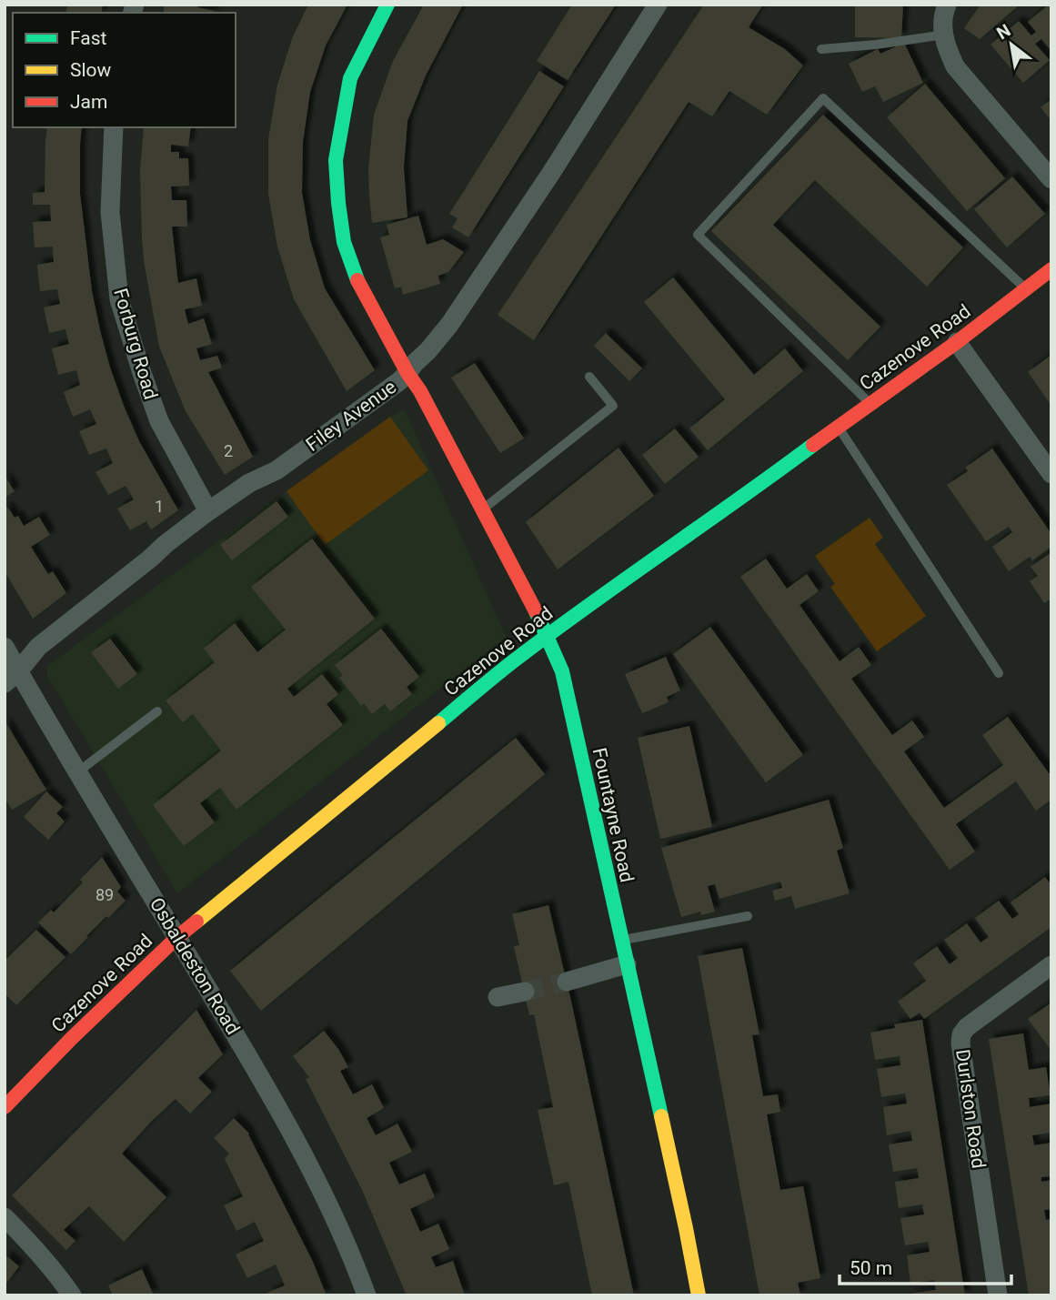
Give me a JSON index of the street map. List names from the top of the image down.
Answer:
{
  "streets": {
    "street": [
      "Forburg Road",
      "Cazenove Road",
      "Filey Avenue",
      "Fountayne Road",
      "Osbaldeston Road",
      "Durlston Road"
    ]
  },
  "crossings": [
    ["Forburg Road", "Filey Avenue"],
    ["Cazenove Road", "Fountayne Road"],
    ["Cazenove Road", "Osbaldeston Road"],
    ["Filey Avenue", "Fountayne Road"],
    ["Filey Avenue", "Osbaldeston Road"]
  ],
  "house_numbers": ["2", "1", "89"],
  "legend": ["Fast", "Slow", "Jam"],
  "scale_bar": "50 m",
  "north": "top left"
}
